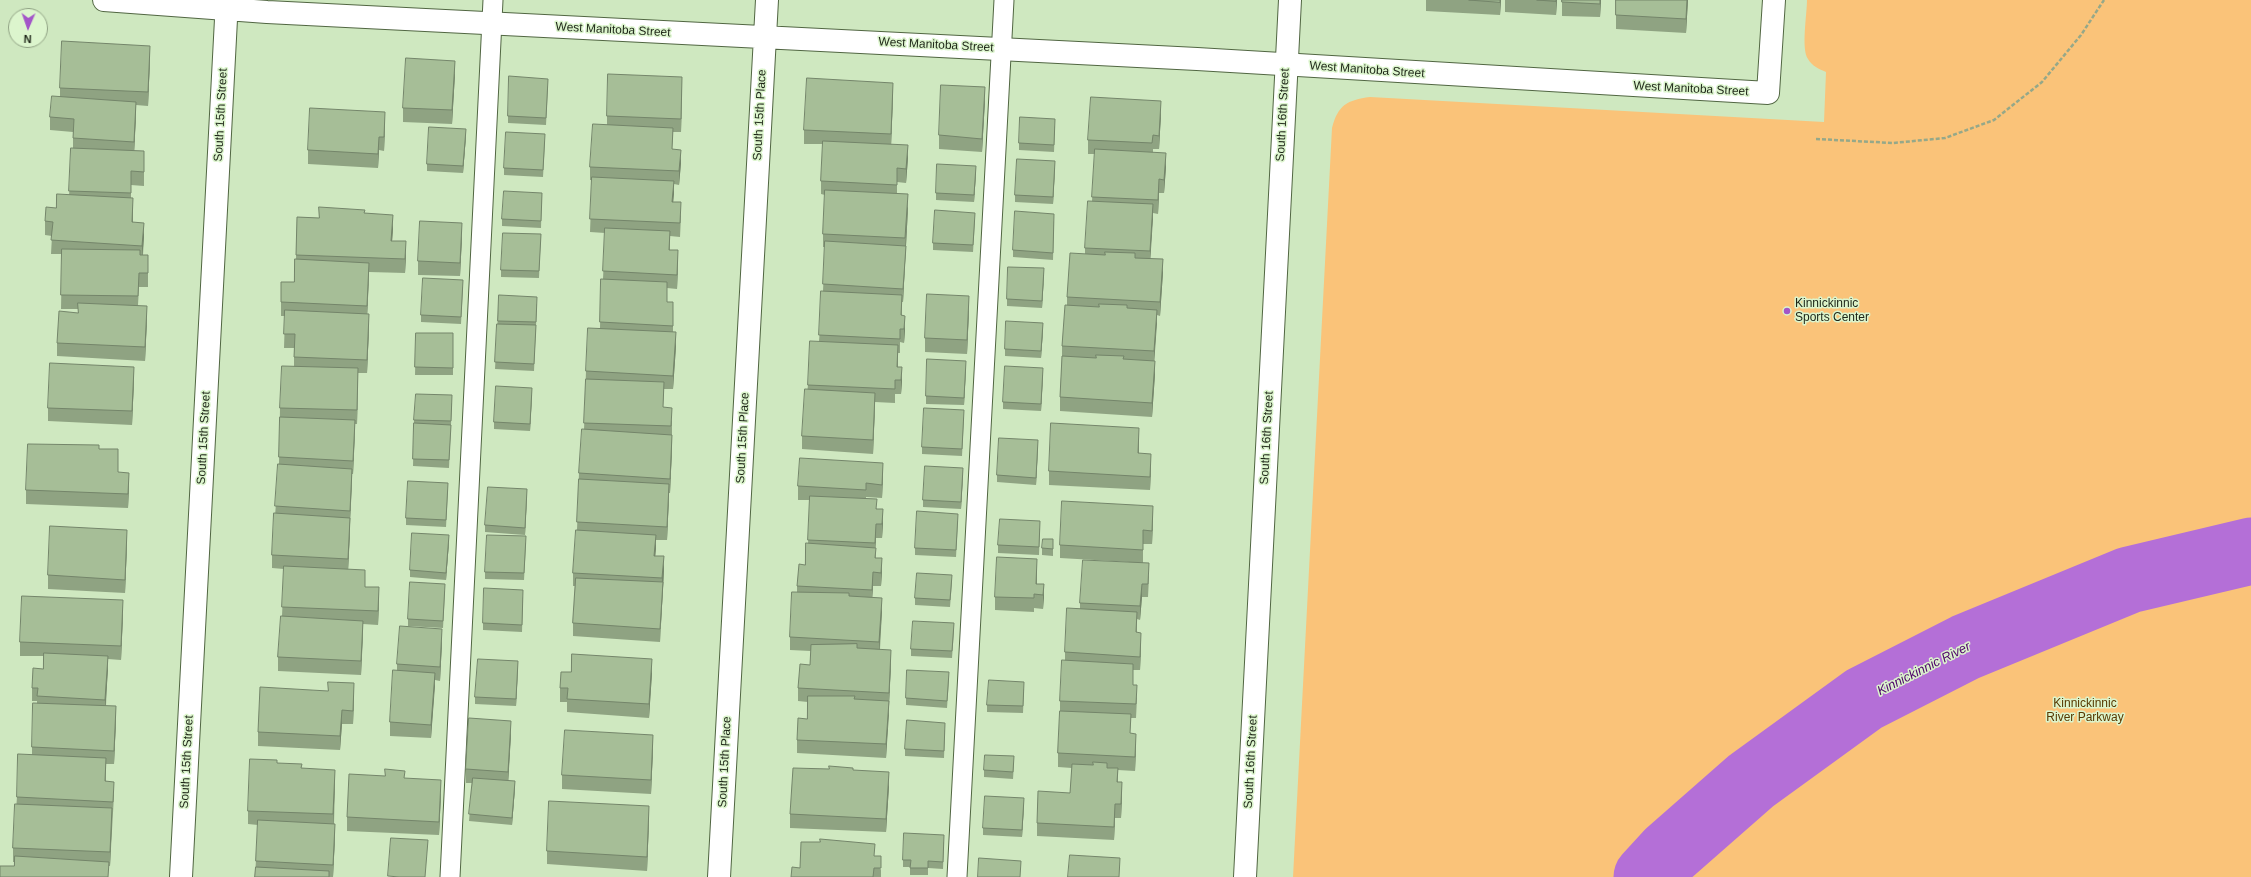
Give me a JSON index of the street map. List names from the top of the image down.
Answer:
{
  "streets": {
    "street": [
      "West Manitoba Street",
      "South 15th Street",
      "South 15th Place",
      "South 16th Street"
    ]
  },
  "crossings": [
    ["West Manitoba Street", "South 15th Street"],
    ["West Manitoba Street", "South 15th Place"],
    ["West Manitoba Street", "South 16th Street"]
  ],
  "water": ["Kinnickinnic River"],
  "parks": ["Kinnickinnic River Parkway"],
  "places": ["Kinnickinnic Sports Center"],
  "north": "bottom"
}
